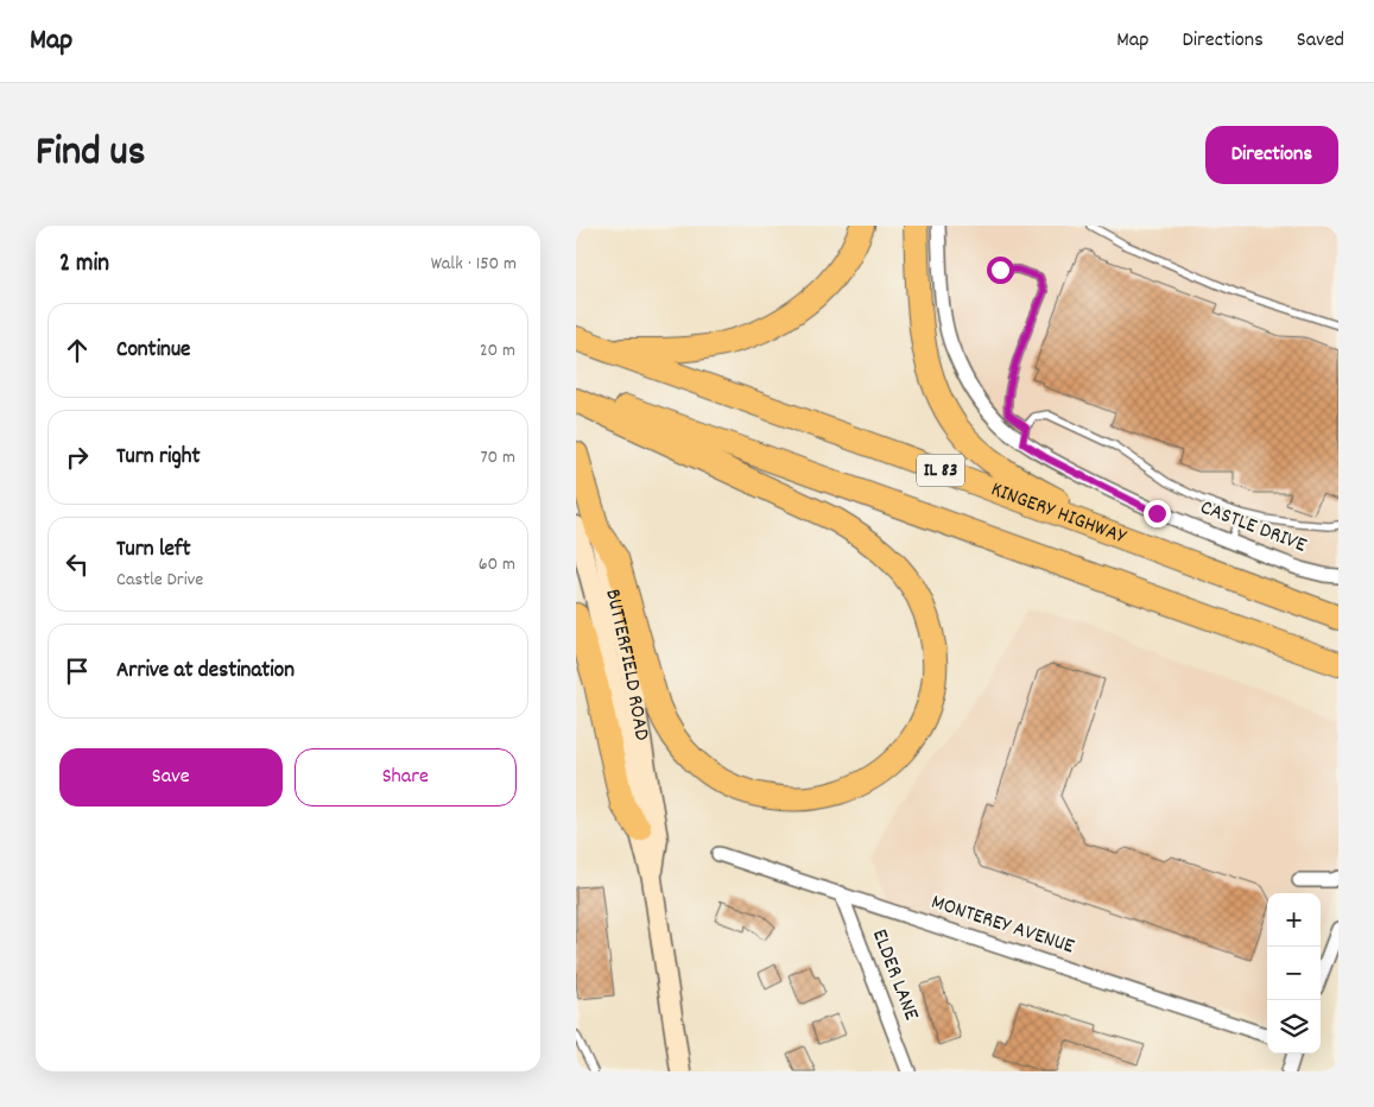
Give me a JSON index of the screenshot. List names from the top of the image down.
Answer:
{
  "streets": {
    "highway": ["IL 83", "KINGERY HIGHWAY", "BUTTERFIELD ROAD"],
    "street": ["CASTLE DRIVE", "MONTEREY AVENUE", "ELDER LANE"]
  },
  "crossings": [
    ["MONTEREY AVENUE", "ELDER LANE"]
  ],
  "page": {
    "header": "Map",
    "nav": ["Map", "Directions", "Saved"],
    "title": "Find us",
    "buttons": [
      "Directions",
      ["Save", "Share"]
    ],
    "heading": ["2 min", "Walk · 150 m"],
    "list": [
      ["Continue", "20 m"],
      ["Turn right", "70 m"],
      ["Turn left", "Castle Drive", "60 m"],
      "Arrive at destination"
    ],
    "map_buttons": ["+", "−"]
  }
}
